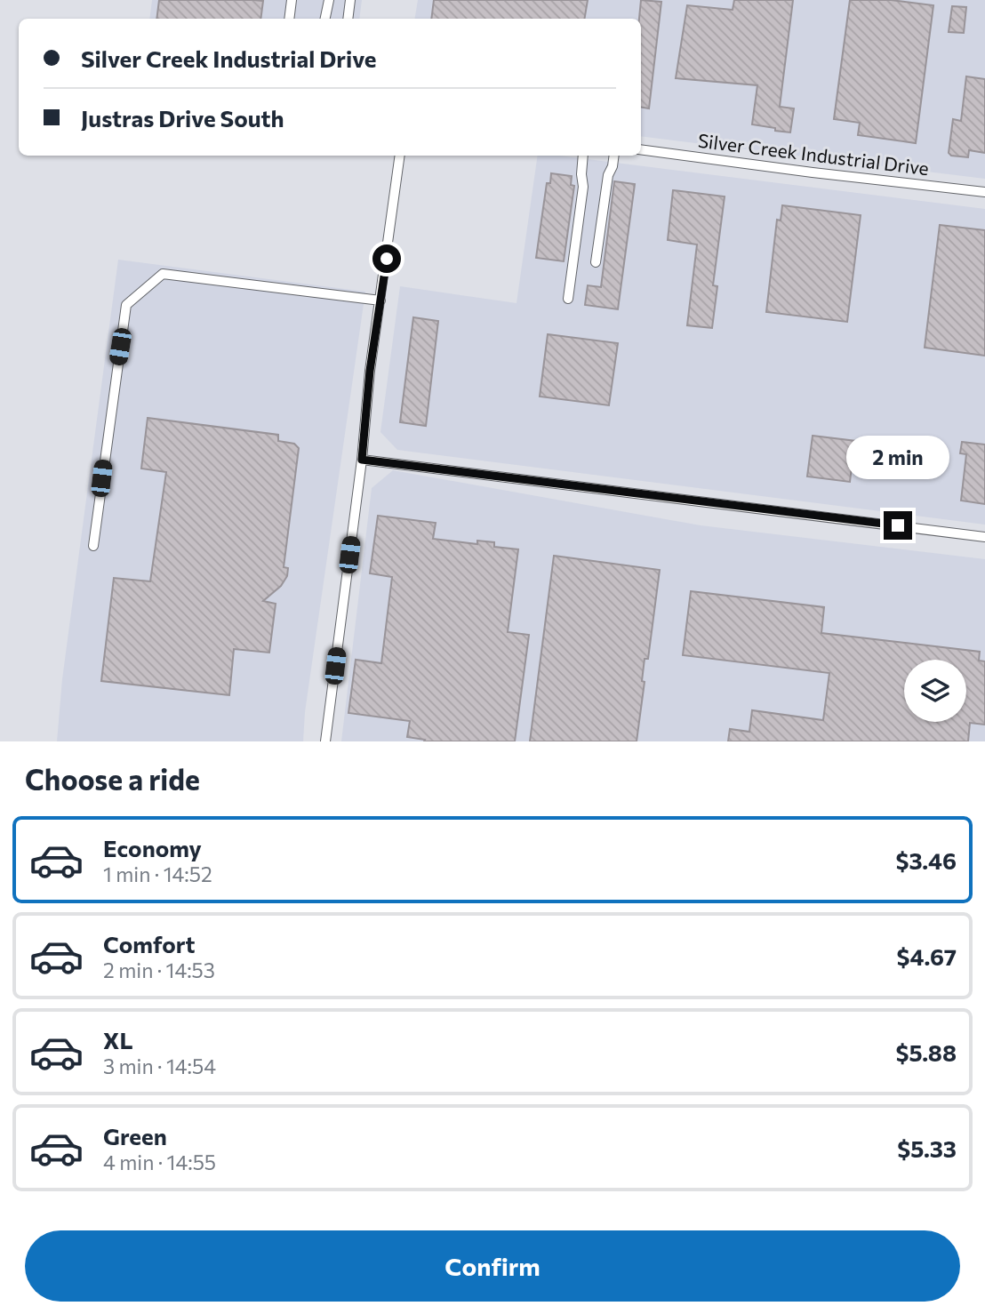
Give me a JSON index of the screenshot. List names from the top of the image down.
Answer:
{
  "streets": {
    "street": ["Silver Creek Industrial Drive"]
  },
  "page": {
    "banner": ["Silver Creek Industrial Drive", "Justras Drive South"],
    "bubble": "2 min",
    "heading": "Choose a ride",
    "list": [
      {
        "name": "Economy",
        "note": "1 min · 14:52",
        "value": "$3.46"
      },
      {
        "name": "Comfort",
        "note": "2 min · 14:53",
        "value": "$4.67"
      },
      {
        "name": "XL",
        "note": "3 min · 14:54",
        "value": "$5.88"
      },
      {
        "name": "Green",
        "note": "4 min · 14:55",
        "value": "$5.33"
      }
    ],
    "buttons": "Confirm"
  }
}
